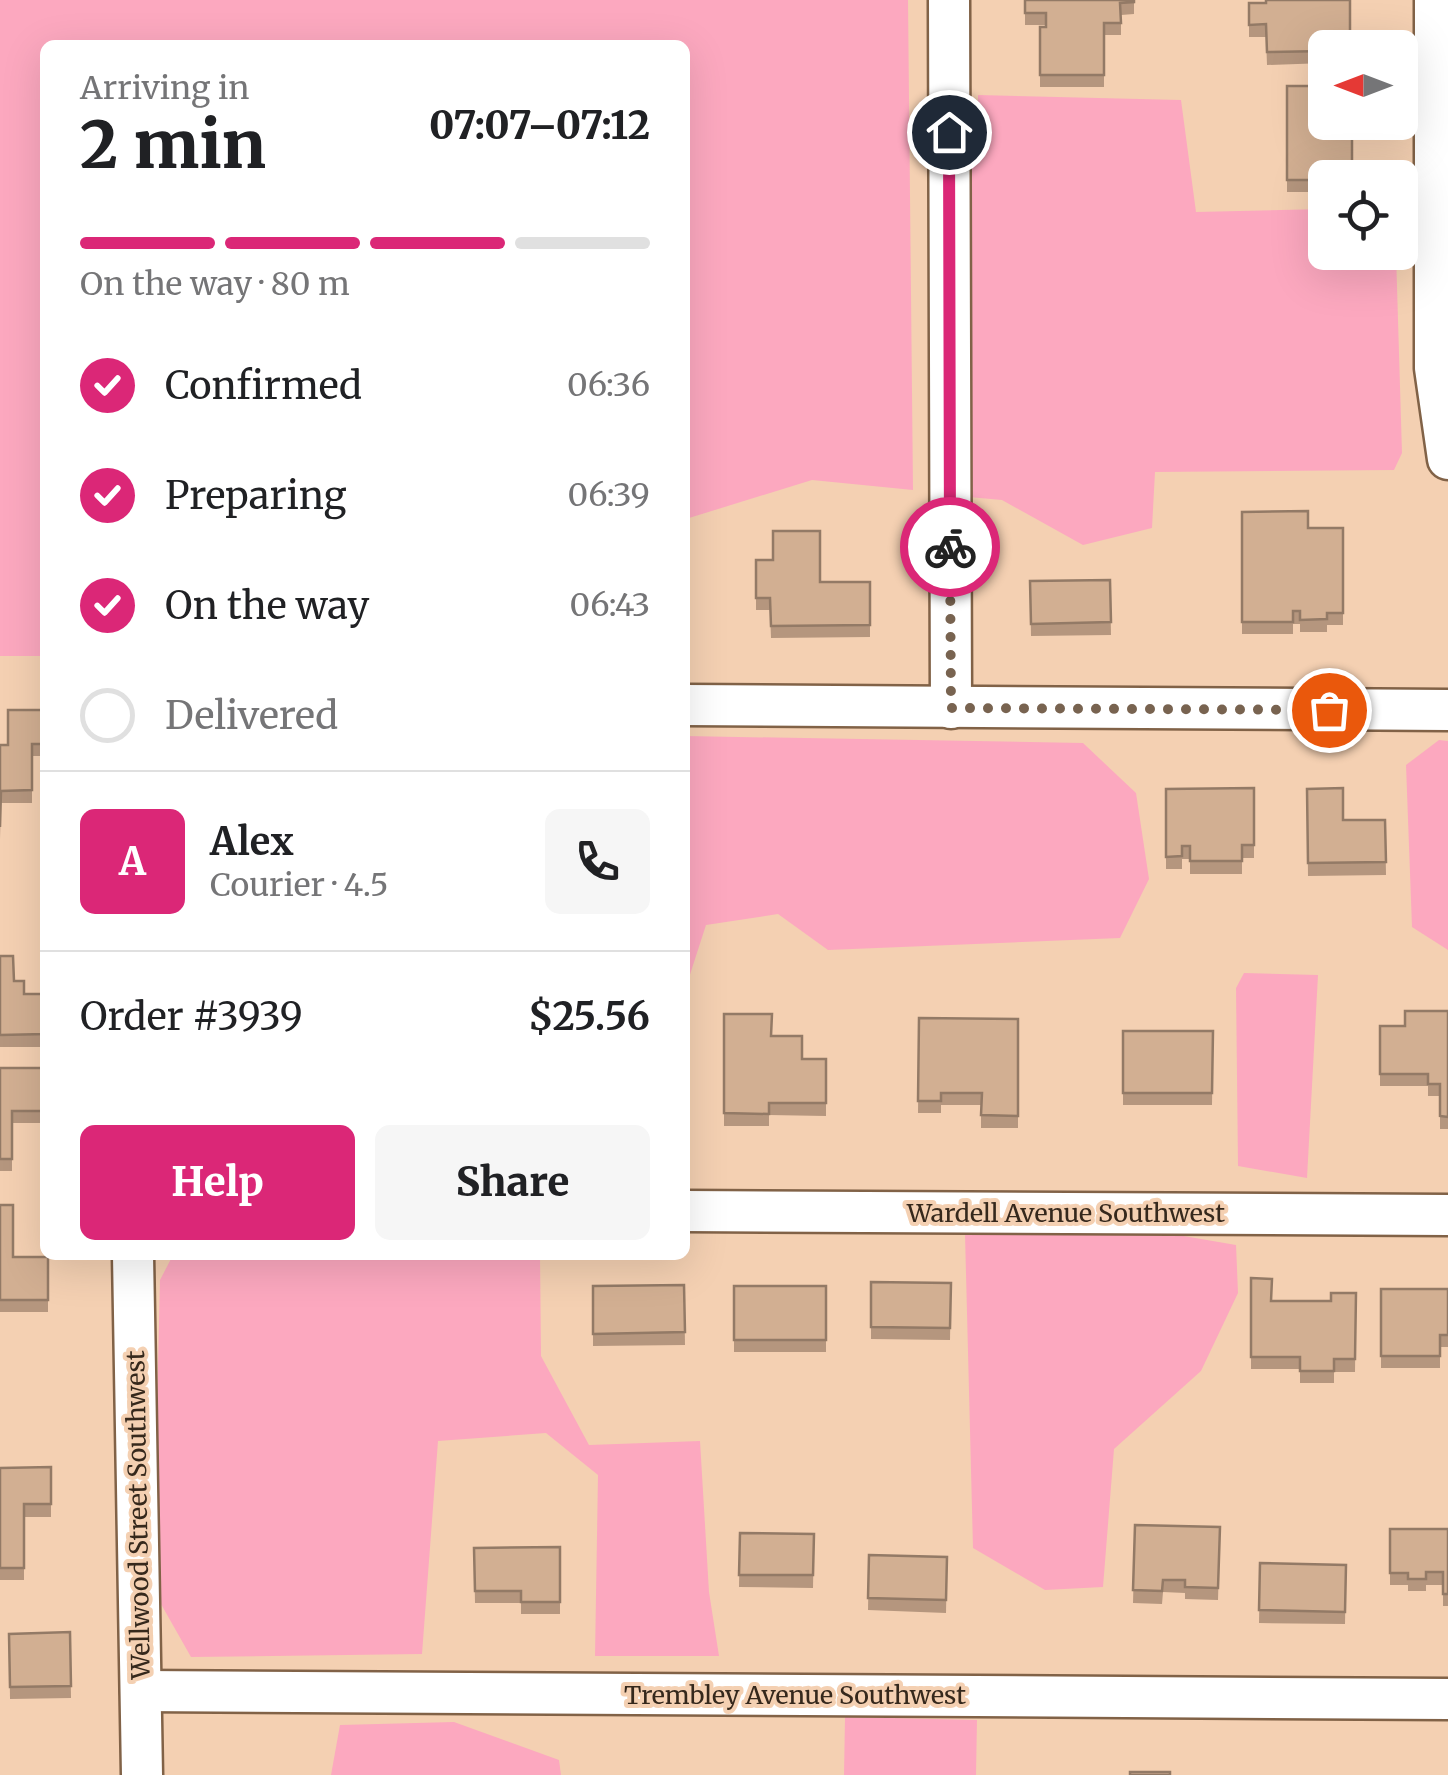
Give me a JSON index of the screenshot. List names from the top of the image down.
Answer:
{
  "streets": {
    "street": ["Wardell Avenue Southwest", "Wellwood Street Southwest", "Trembley Avenue Southwest"]
  },
  "crossings": [
    ["Wellwood Street Southwest", "Trembley Avenue Southwest"]
  ],
  "north": "left",
  "page": {
    "heading": ["2 min", "Arriving in", "07:07–07:12"],
    "panel": [
      "Alex",
      "Courier · 4.5",
      "Order #3939",
      "$25.56"
    ],
    "bar": "On the way · 80 m",
    "list": [
      ["Confirmed", "06:36"],
      ["Preparing", "06:39"],
      ["On the way", "06:43"],
      "Delivered"
    ],
    "round": "A",
    "buttons": ["Help", "Share"]
  }
}
